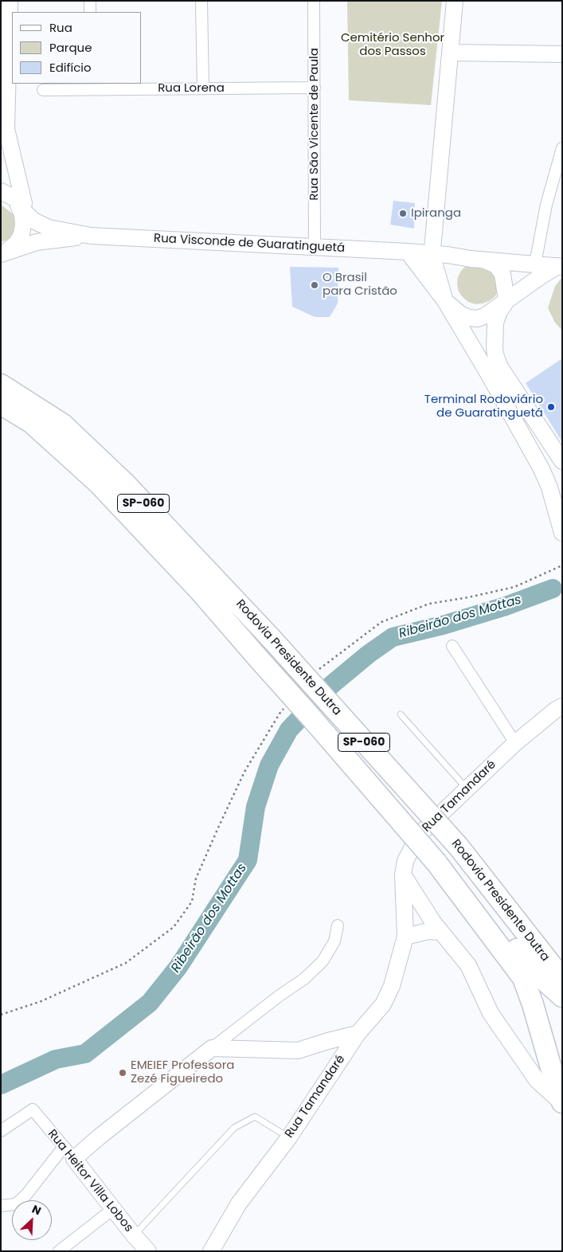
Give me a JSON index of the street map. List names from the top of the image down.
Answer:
{
  "streets": {
    "highway": ["SP-060", "Rodovia Presidente Dutra"],
    "street": [
      "Rua Lorena",
      "Rua São Vicente de Paula",
      "Rua Visconde de Guaratinguetá",
      "Rua Tamandaré",
      "Rua Heitor Villa Lobos"
    ]
  },
  "crossings": [
    ["Rua Lorena", "Rua São Vicente de Paula"],
    ["Rua São Vicente de Paula", "Rua Visconde de Guaratinguetá"]
  ],
  "water": ["Ribeirão dos Mottas"],
  "parks": ["Cemitério Senhor dos Passos"],
  "places": [
    "Ipiranga",
    "O Brasil para Cristão",
    "Terminal Rodoviário de Guaratinguetá",
    "EMEIEF Professora Zezé Figueiredo"
  ],
  "legend": ["Rua", "Parque", "Edifício"],
  "north": "top right"
}
